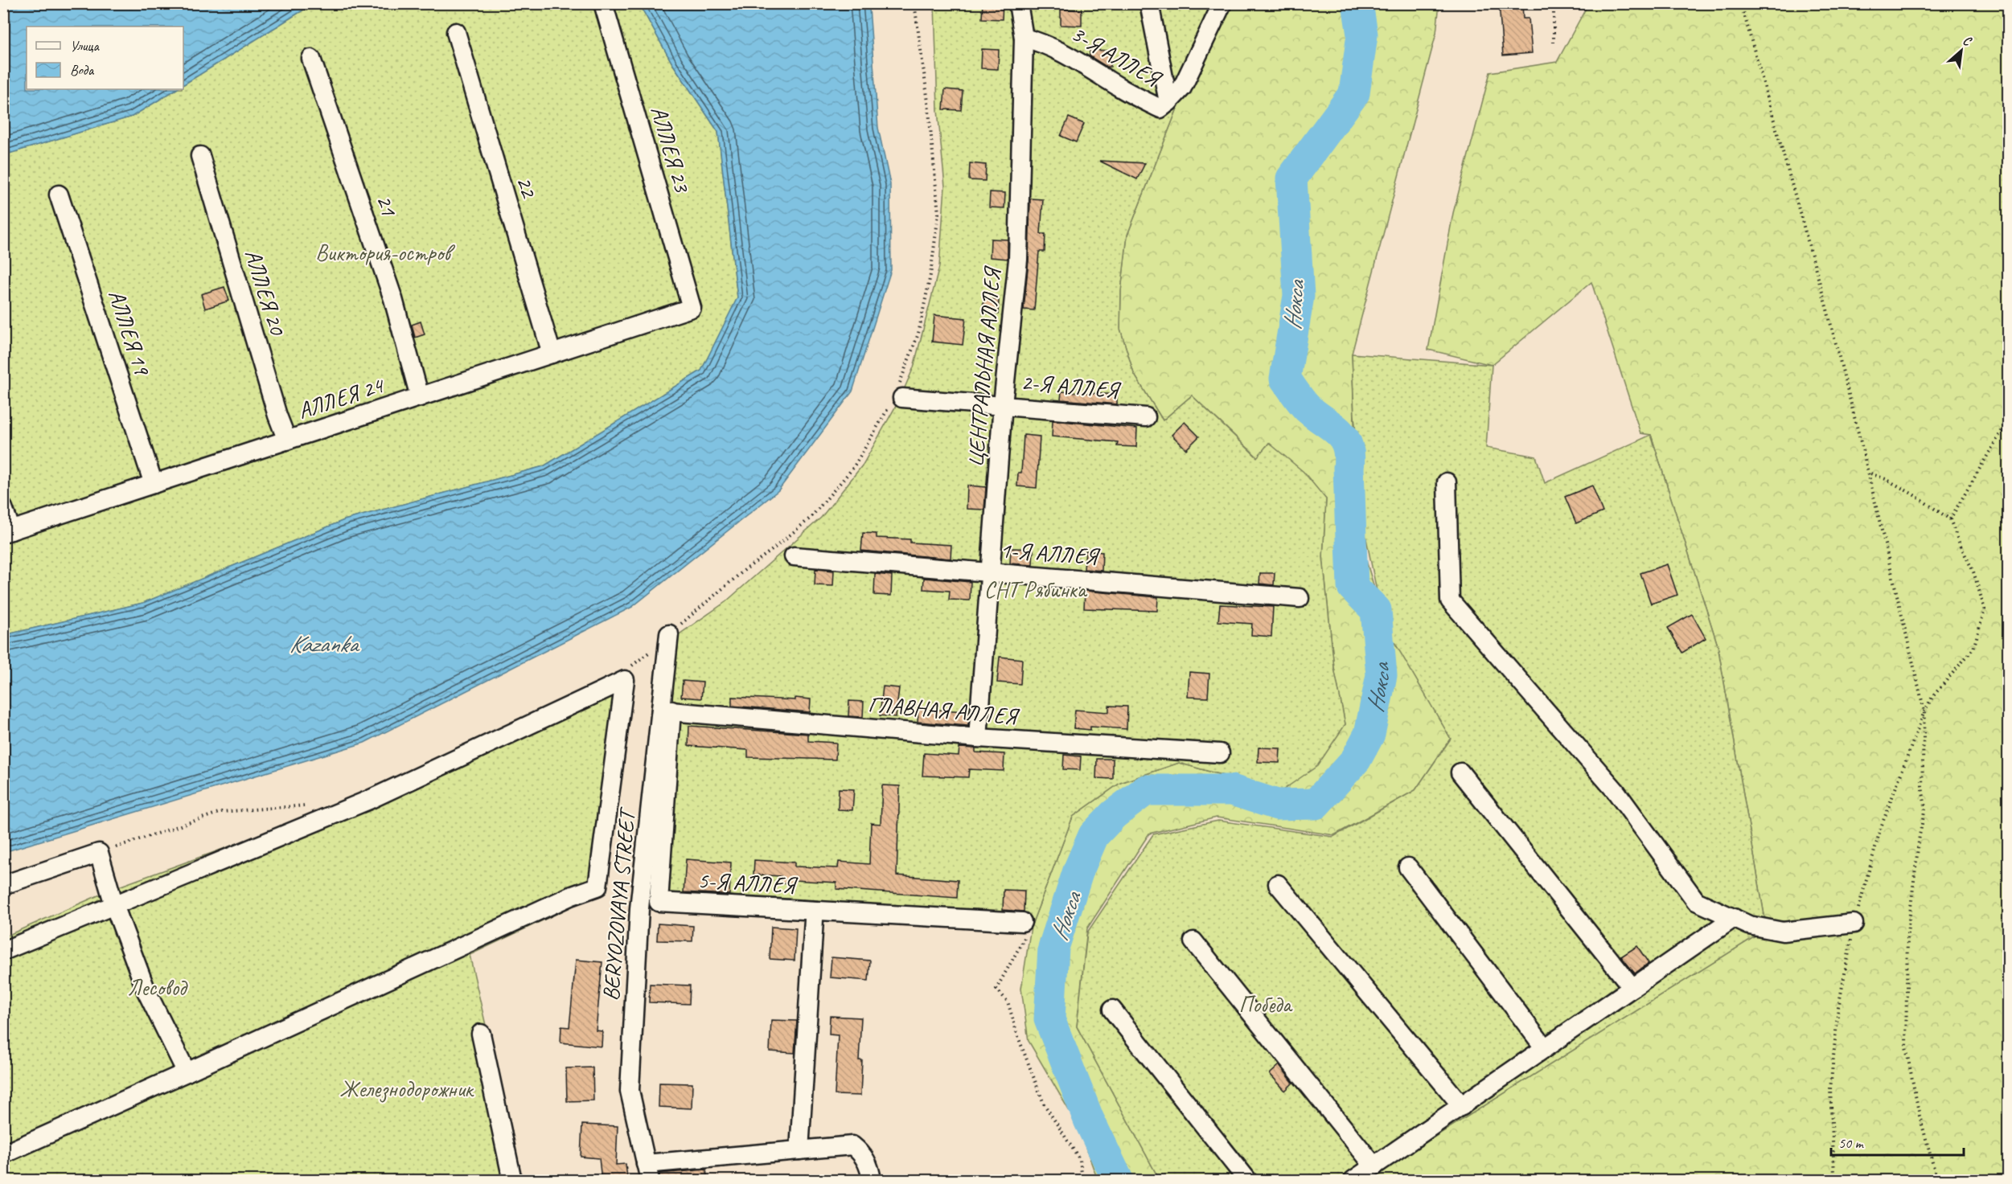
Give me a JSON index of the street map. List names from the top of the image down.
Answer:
{
  "streets": {
    "street": [
      "3-Я АЛЛЕЯ",
      "АЛЛЕЯ 23",
      "22",
      "21",
      "АЛЛЕЯ 20",
      "АЛЛЕЯ 19",
      "ЦЕНТРАЛЬНАЯ АЛЛЕЯ",
      "2-Я АЛЛЕЯ",
      "АЛЛЕЯ 24",
      "1-Я АЛЛЕЯ",
      "ГЛАВНАЯ АЛЛЕЯ",
      "5-Я АЛЛЕЯ",
      "BERYOZOVAYA STREET"
    ]
  },
  "crossings": [
    ["3-Я АЛЛЕЯ", "ЦЕНТРАЛЬНАЯ АЛЛЕЯ"],
    ["АЛЛЕЯ 23", "АЛЛЕЯ 24"],
    ["22", "АЛЛЕЯ 24"],
    ["21", "АЛЛЕЯ 24"],
    ["АЛЛЕЯ 20", "АЛЛЕЯ 24"],
    ["АЛЛЕЯ 19", "АЛЛЕЯ 24"],
    ["ЦЕНТРАЛЬНАЯ АЛЛЕЯ", "2-Я АЛЛЕЯ"],
    ["ЦЕНТРАЛЬНАЯ АЛЛЕЯ", "1-Я АЛЛЕЯ"],
    ["ЦЕНТРАЛЬНАЯ АЛЛЕЯ", "ГЛАВНАЯ АЛЛЕЯ"],
    ["ГЛАВНАЯ АЛЛЕЯ", "5-Я АЛЛЕЯ"],
    ["ГЛАВНАЯ АЛЛЕЯ", "BERYOZOVAYA STREET"],
    ["5-Я АЛЛЕЯ", "BERYOZOVAYA STREET"]
  ],
  "water": ["Нокса", "Kazanka"],
  "parks": [
    "Виктория-остров",
    "СНТ Рябинка",
    "Лесовод",
    "Победа",
    "Железнодорожник"
  ],
  "legend": ["Улица", "Вода"],
  "scale_bar": "50 m",
  "north": "top right"
}
